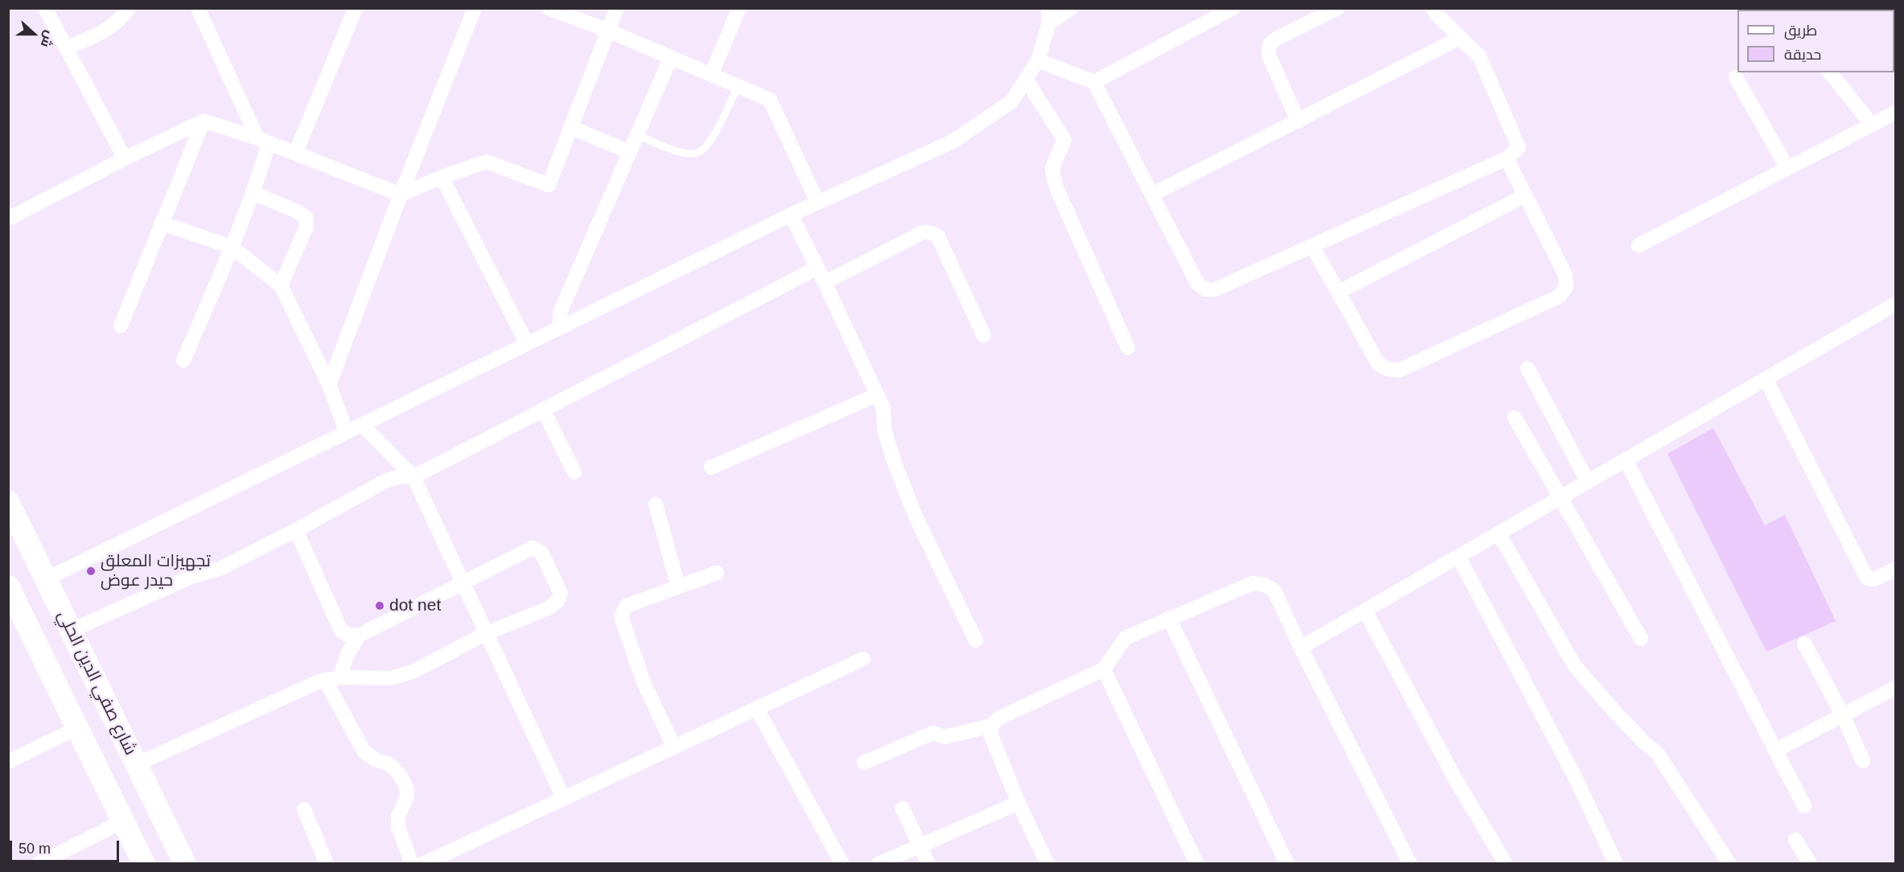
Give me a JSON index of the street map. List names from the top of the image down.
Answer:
{
  "streets": {
    "main road": ["شارع صفي الدين الحلي"]
  },
  "places": ["تجهيزات المعلق حيدر عوض", "dot net"],
  "legend": ["طريق", "حديقة"],
  "scale_bar": "50 m",
  "north": "right"
}
